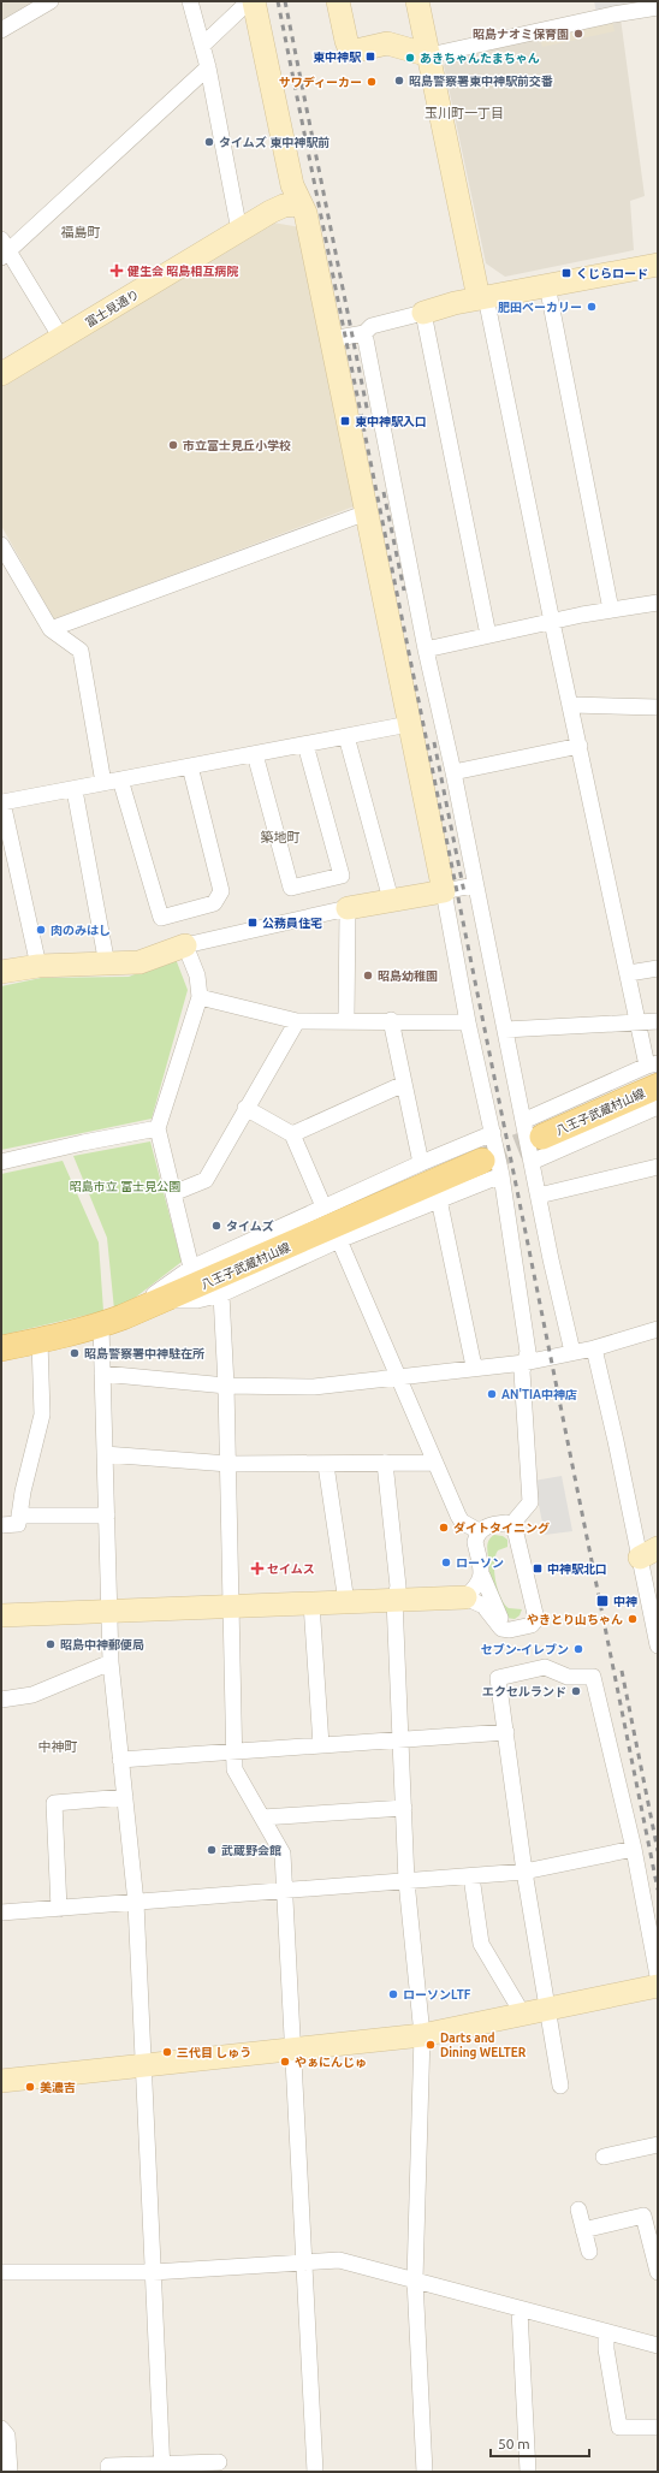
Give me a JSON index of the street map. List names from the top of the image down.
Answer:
{
  "streets": {
    "main road": ["八王子武蔵村山線"],
    "street": ["富士見通り"]
  },
  "districts": [
    "玉川町一丁目",
    "福島町",
    "築地町",
    "中神町"
  ],
  "parks": ["昭島市立 富士見公園"],
  "places": {
    "other": [
      "昭島ナオミ保育園",
      "あきちゃんたまちゃん",
      "昭島警察署東中神駅前交番",
      "サワディーカー",
      "タイムズ 東中神駅前",
      "肥田ベーカリー",
      "市立富士見丘小学校",
      "肉のみはし",
      "昭島幼稚園",
      "タイムズ",
      "昭島警察署中神駐在所",
      "AN'TIA中神店",
      "ダイトタイニング",
      "ローソン",
      "やきとり山ちゃん",
      "昭島中神郵便局",
      "セブン-イレブン",
      "エクセルランド",
      "武蔵野会館",
      "ローソンLTF",
      "Darts and Dining WELTER",
      "三代目 しゅう",
      "やぁにんじゅ",
      "美濃吉"
    ],
    "transit": [
      "東中神駅",
      "くじらロード",
      "東中神駅入口",
      "公務員住宅",
      "中神駅北口",
      "中神"
    ],
    "health": ["健生会 昭島相互病院", "セイムス"]
  },
  "scale_bar": "50 m"
}
